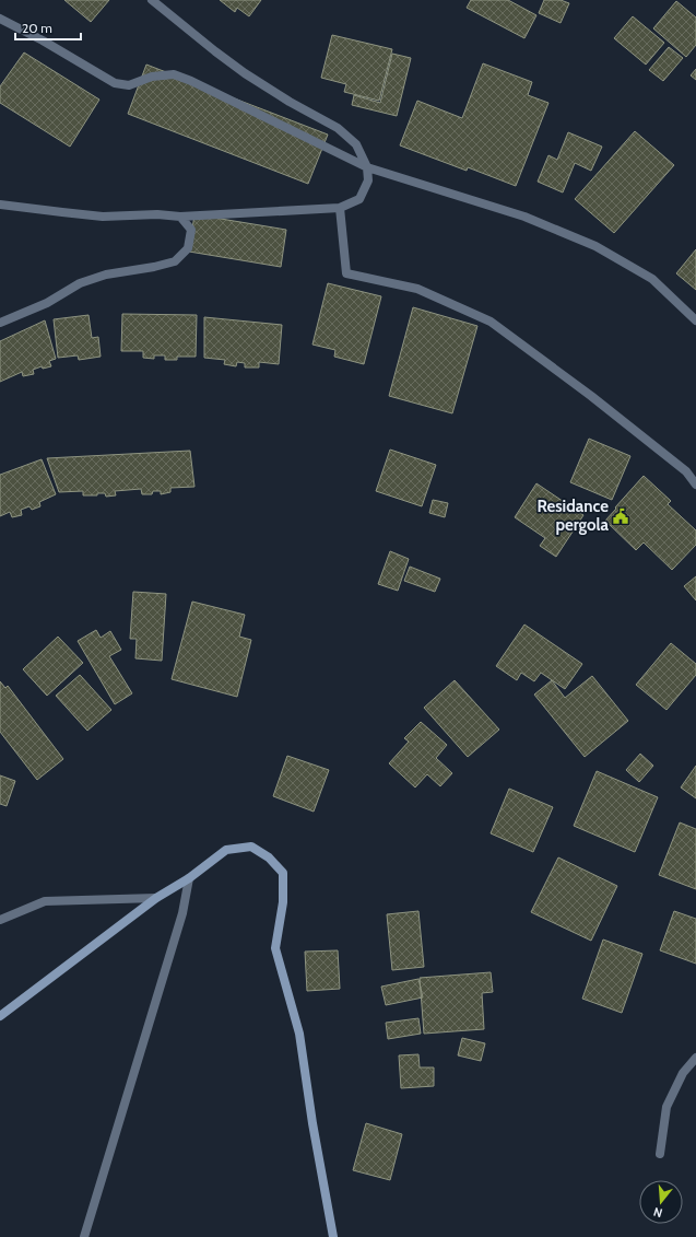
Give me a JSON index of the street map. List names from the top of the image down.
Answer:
{
  "places": {
    "public building": ["Residance pergola"]
  },
  "scale_bar": "20 m",
  "north": "bottom"
}
